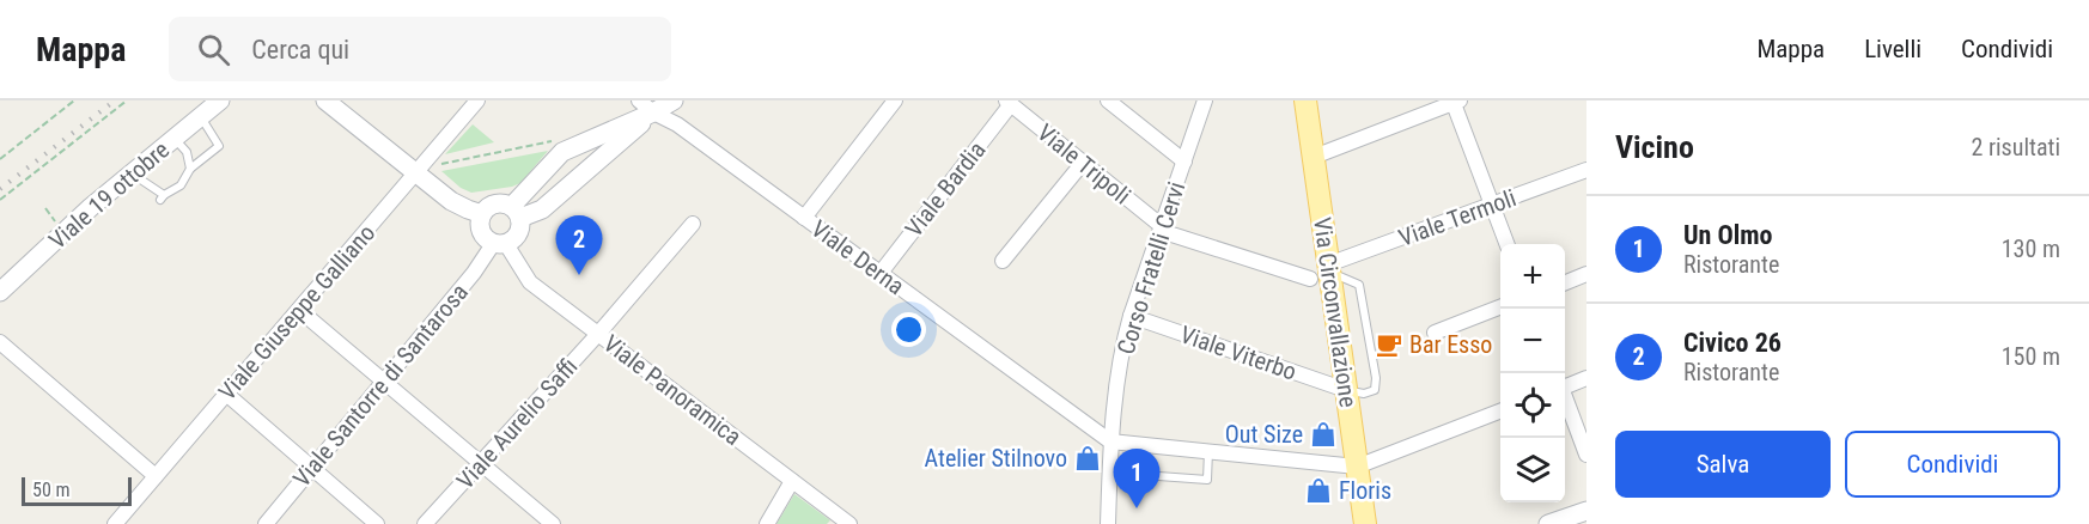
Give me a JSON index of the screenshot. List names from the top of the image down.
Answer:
{
  "streets": {
    "main road": ["Via Circonvallazione"],
    "street": [
      "Viale Tripoli",
      "Viale Bardia",
      "Viale 19 ottobre",
      "Viale Termoli",
      "Viale Derna",
      "Corso Fratelli Cervi",
      "Viale Giuseppe Galliano",
      "Viale Viterbo",
      "Viale Santorre di Santarosa",
      "Viale Panoramica",
      "Viale Aurelio Saffi"
    ]
  },
  "crossings": [
    ["Viale Tripoli", "Viale Bardia"],
    ["Viale Tripoli", "Corso Fratelli Cervi"],
    ["Viale Bardia", "Viale Derna"],
    ["Viale Termoli", "Via Circonvallazione"],
    ["Viale Derna", "Corso Fratelli Cervi"],
    ["Corso Fratelli Cervi", "Viale Viterbo"],
    ["Via Circonvallazione", "Viale Viterbo"],
    ["Viale Santorre di Santarosa", "Viale Panoramica"],
    ["Viale Panoramica", "Viale Aurelio Saffi"]
  ],
  "places": {
    "cafe": ["Bar Esso"],
    "shop": ["Out Size", "Atelier Stilnovo", "Floris"]
  },
  "scale_bar": "50 m",
  "page": {
    "header": "Mappa",
    "search": "Cerca qui",
    "nav": ["Mappa", "Livelli", "Condividi"],
    "heading": ["Vicino", "2 risultati"],
    "list": [
      {
        "mark": "1",
        "name": "Un Olmo",
        "note": "Ristorante",
        "value": "130 m"
      },
      {
        "mark": "2",
        "name": "Civico 26",
        "note": "Ristorante",
        "value": "150 m"
      }
    ],
    "pins": ["2", "1"],
    "map_buttons": ["+", "−"],
    "buttons": ["Salva", "Condividi"],
    "scale": "50 m"
  }
}
